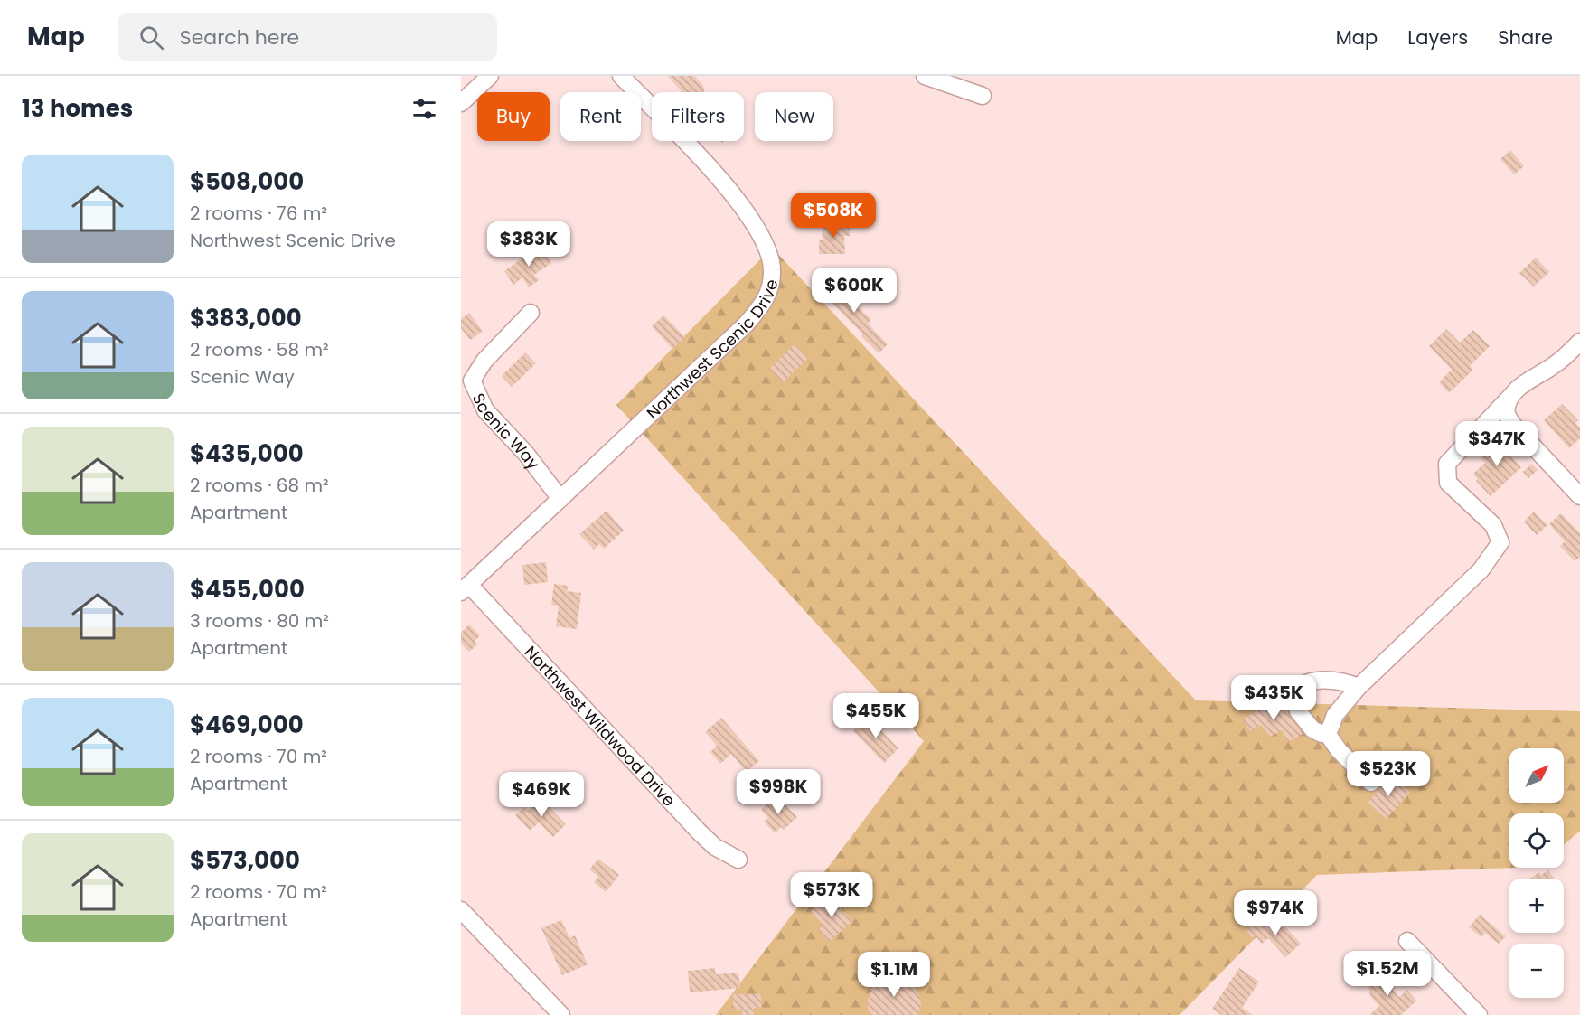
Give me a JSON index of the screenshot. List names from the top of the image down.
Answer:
{
  "streets": {
    "street": ["Northwest Scenic Drive", "Scenic Way", "Northwest Wildwood Drive"]
  },
  "crossings": [
    ["Northwest Scenic Drive", "Scenic Way"],
    ["Northwest Scenic Drive", "Northwest Wildwood Drive"]
  ],
  "north": "top right",
  "page": {
    "header": "Map",
    "search": "Search here",
    "nav": ["Map", "Layers", "Share"],
    "heading": "13 homes",
    "chip": [
      "Buy",
      "Rent",
      "Filters",
      "New"
    ],
    "list": [
      {
        "name": "$508,000",
        "note": "2 rooms · 76 m² · Northwest Scenic Drive"
      },
      {
        "name": "$383,000",
        "note": "2 rooms · 58 m² · Scenic Way"
      },
      {
        "name": "$435,000",
        "note": "2 rooms · 68 m² · Apartment"
      },
      {
        "name": "$455,000",
        "note": "3 rooms · 80 m² · Apartment"
      },
      {
        "name": "$469,000",
        "note": "2 rooms · 70 m² · Apartment"
      },
      {
        "name": "$573,000",
        "note": "2 rooms · 70 m² · Apartment"
      }
    ],
    "price": [
      "$508K",
      "$383K",
      "$600K",
      "$347K",
      "$435K",
      "$455K",
      "$523K",
      "$998K",
      "$469K",
      "$573K",
      "$974K",
      "$1.52M",
      "$1.1M"
    ],
    "map_buttons": ["+", "−"]
  }
}
